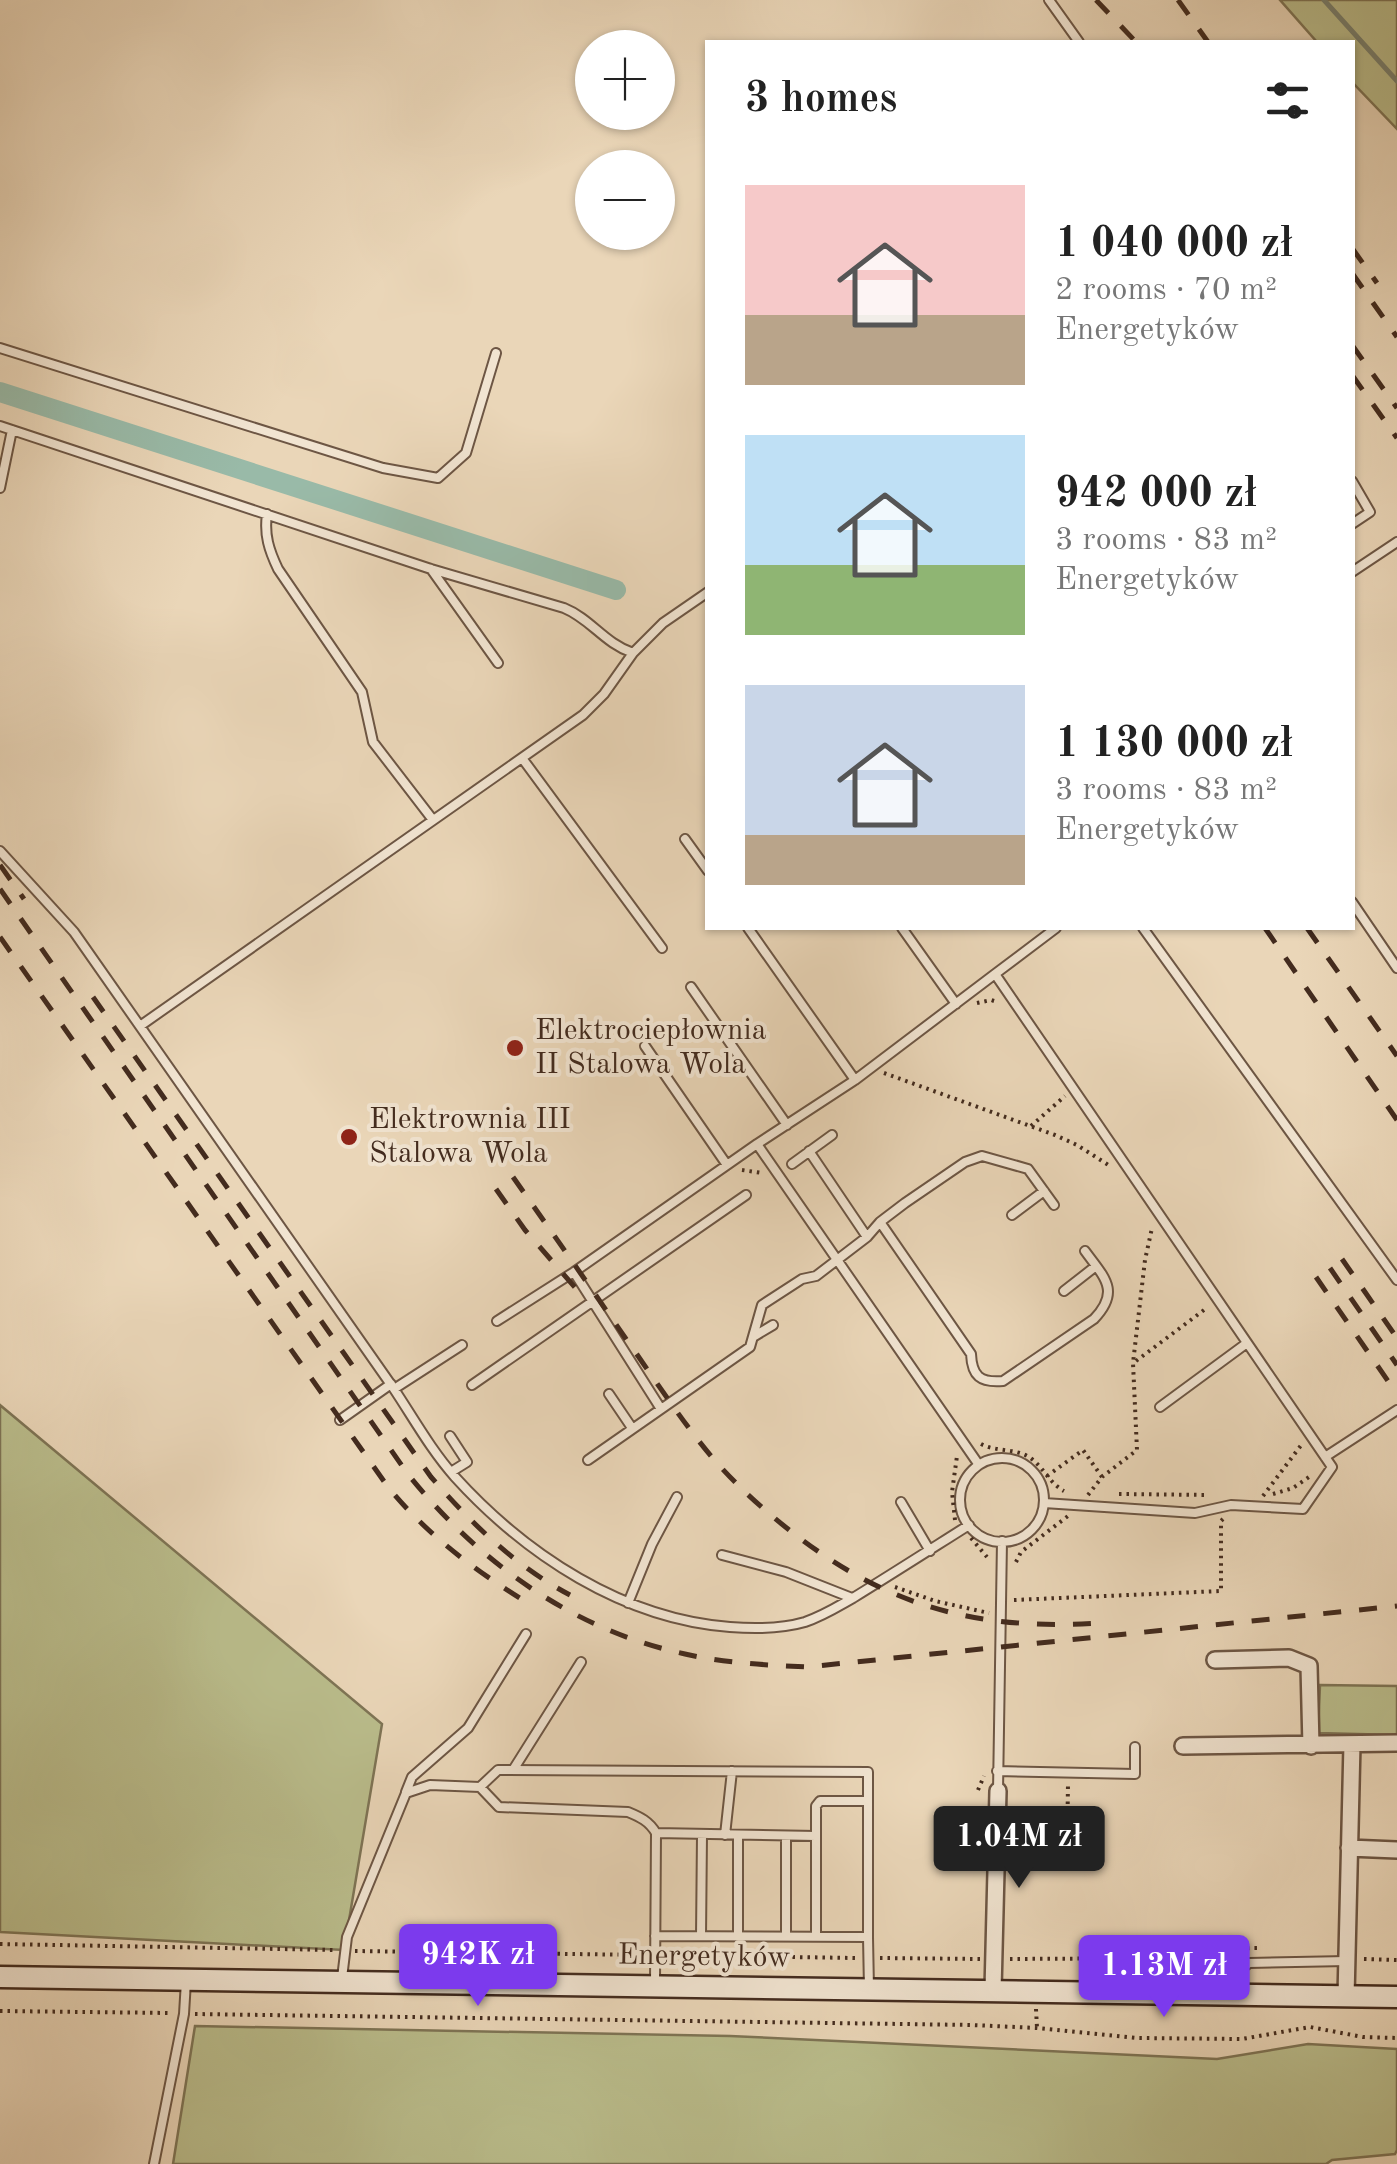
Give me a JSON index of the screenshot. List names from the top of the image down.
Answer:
{
  "streets": {
    "main road": ["Energetyków"]
  },
  "places": ["Elektrociepłownia II Stalowa Wola", "Elektrownia III Stalowa Wola"],
  "page": {
    "map_buttons": ["+", "−"],
    "heading": "3 homes",
    "list": [
      {
        "name": "1 040 000 zł",
        "note": "2 rooms · 70 m² · Energetyków"
      },
      {
        "name": "942 000 zł",
        "note": "3 rooms · 83 m² · Energetyków"
      },
      {
        "name": "1 130 000 zł",
        "note": "3 rooms · 83 m² · Energetyków"
      }
    ],
    "price": ["1.04M zł", "942K zł", "1.13M zł"]
  }
}
